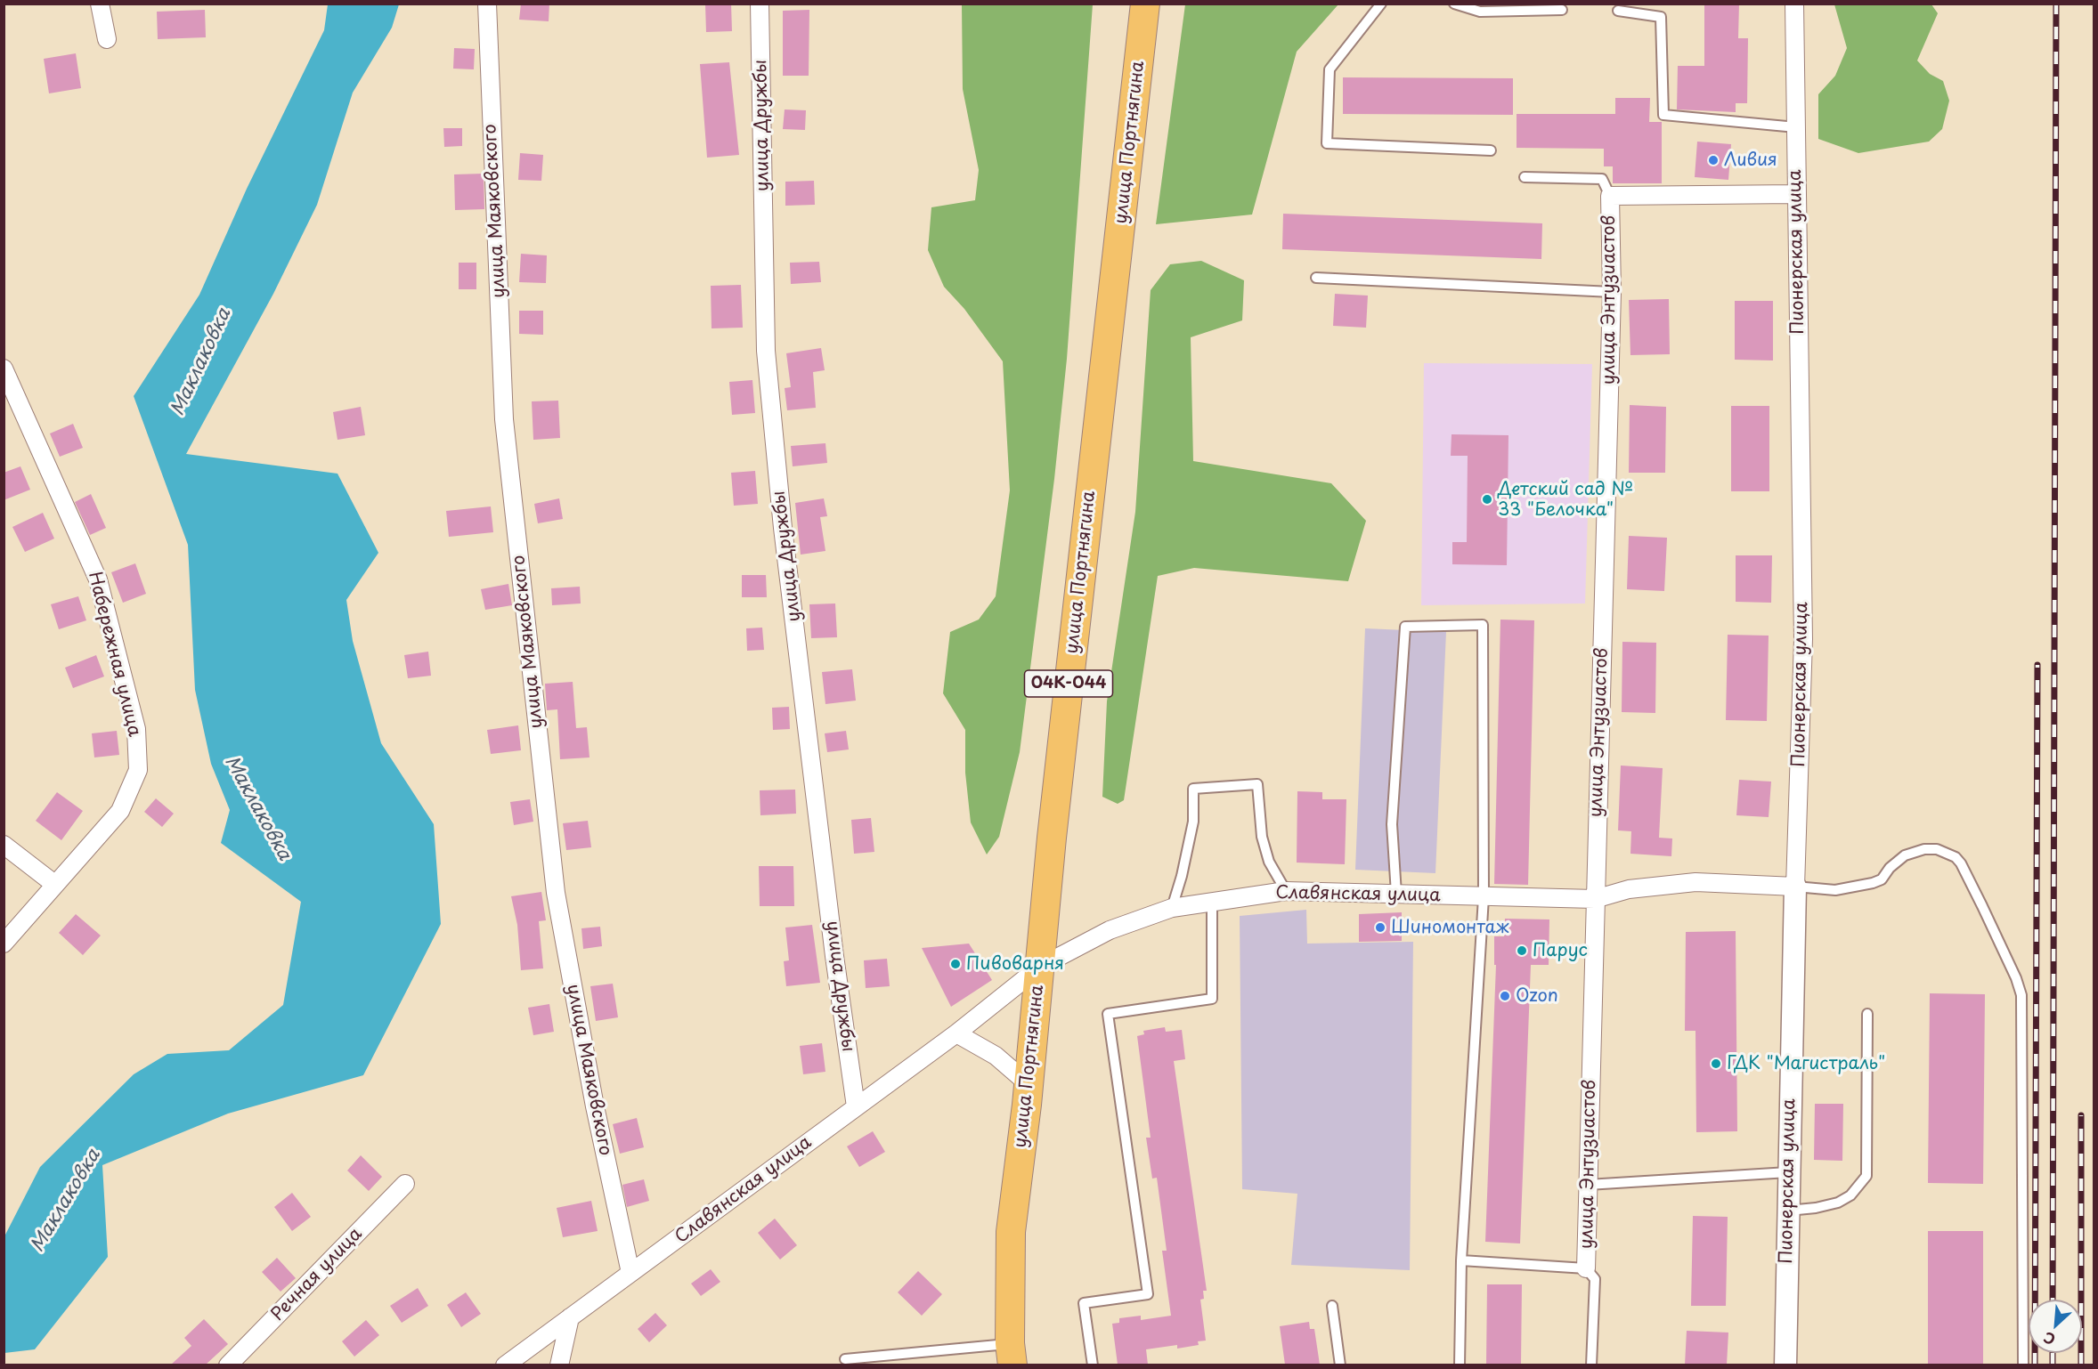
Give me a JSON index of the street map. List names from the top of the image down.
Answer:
{
  "streets": {
    "main road": ["улица Портнягина", "04К-044"],
    "street": [
      "улица Дружбы",
      "улица Маяковского",
      "Пионерская улица",
      "улица Энтузиастов",
      "Набережная улица",
      "Славянская улица",
      "Речная улица"
    ]
  },
  "crossings": [
    ["улица Дружбы", "Славянская улица"],
    ["улица Портнягина", "Славянская улица"],
    ["улица Маяковского", "Славянская улица"],
    ["Пионерская улица", "Славянская улица"],
    ["улица Энтузиастов", "Славянская улица"]
  ],
  "water": ["Маклаковка"],
  "places": [
    "Ливия",
    "Детский сад № 33 \"Белочка\"",
    "Шиномонтаж",
    "Парус",
    "Пивоварня",
    "Ozon",
    "ГДК \"Магистраль\""
  ],
  "north": "bottom left"
}
